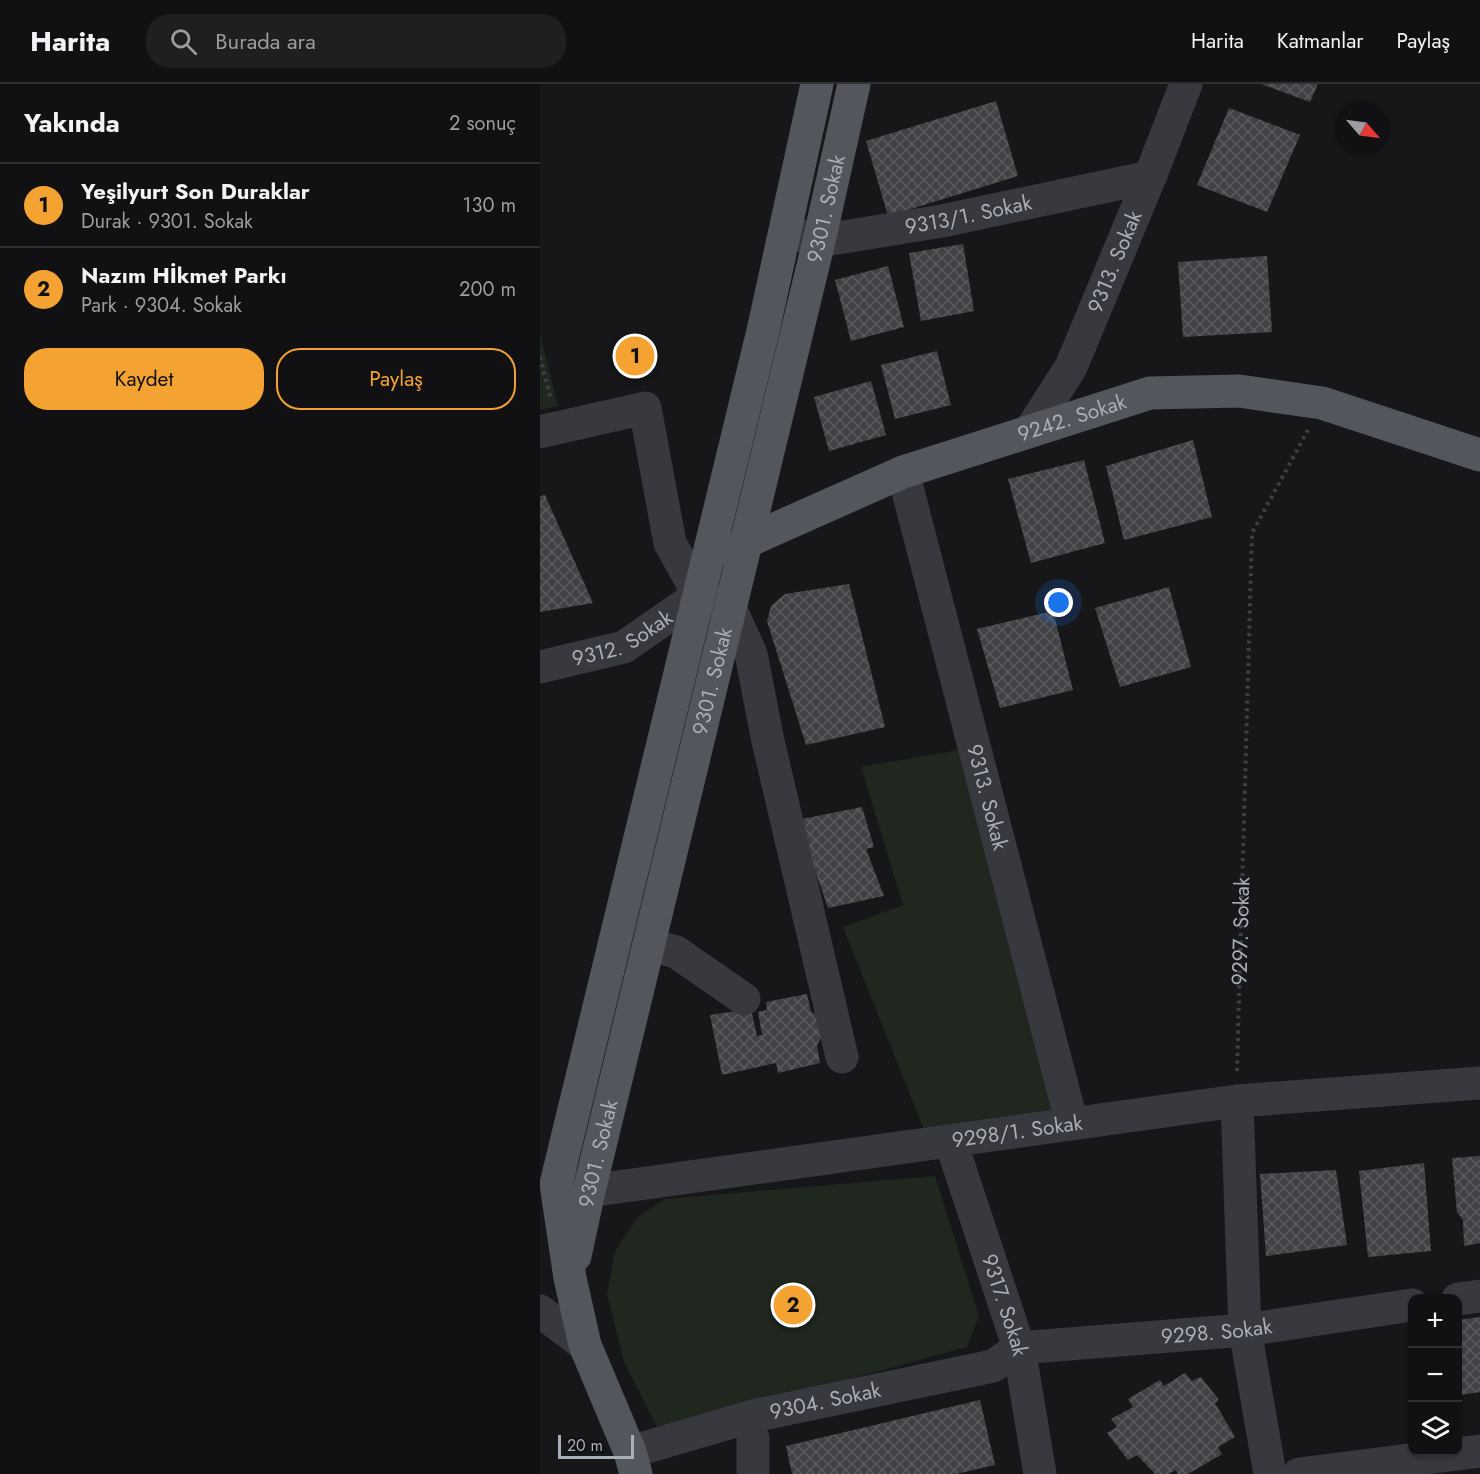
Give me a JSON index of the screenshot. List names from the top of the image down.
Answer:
{
  "streets": {
    "main road": ["9301. Sokak", "9242. Sokak"],
    "street": [
      "9313/1. Sokak",
      "9313. Sokak",
      "9312. Sokak",
      "9298/1. Sokak",
      "9317. Sokak",
      "9298. Sokak",
      "9304. Sokak"
    ],
    "path": ["9297. Sokak"]
  },
  "crossings": [
    ["9301. Sokak", "9313/1. Sokak"],
    ["9301. Sokak", "9242. Sokak"],
    ["9301. Sokak", "9312. Sokak"],
    ["9301. Sokak", "9298/1. Sokak"],
    ["9301. Sokak", "9304. Sokak"],
    ["9313/1. Sokak", "9313. Sokak"],
    ["9313. Sokak", "9242. Sokak"],
    ["9313. Sokak", "9298/1. Sokak"],
    ["9242. Sokak", "9312. Sokak"],
    ["9242. Sokak", "9297. Sokak"],
    ["9297. Sokak", "9298/1. Sokak"],
    ["9298/1. Sokak", "9317. Sokak"],
    ["9317. Sokak", "9298. Sokak"],
    ["9317. Sokak", "9304. Sokak"],
    ["9298. Sokak", "9304. Sokak"]
  ],
  "scale_bar": "20 m",
  "north": "bottom right",
  "page": {
    "header": "Harita",
    "search": "Burada ara",
    "nav": ["Harita", "Katmanlar", "Paylaş"],
    "heading": ["Yakında", "2 sonuç"],
    "list": [
      {
        "mark": "1",
        "name": "Yeşilyurt Son Duraklar",
        "note": "Durak · 9301. Sokak",
        "value": "130 m"
      },
      {
        "mark": "2",
        "name": "Nazım Hİkmet Parkı",
        "note": "Park · 9304. Sokak",
        "value": "200 m"
      }
    ],
    "buttons": ["Kaydet", "Paylaş"],
    "pins": ["1", "2"],
    "map_buttons": ["+", "−"],
    "scale": "20 m"
  }
}
